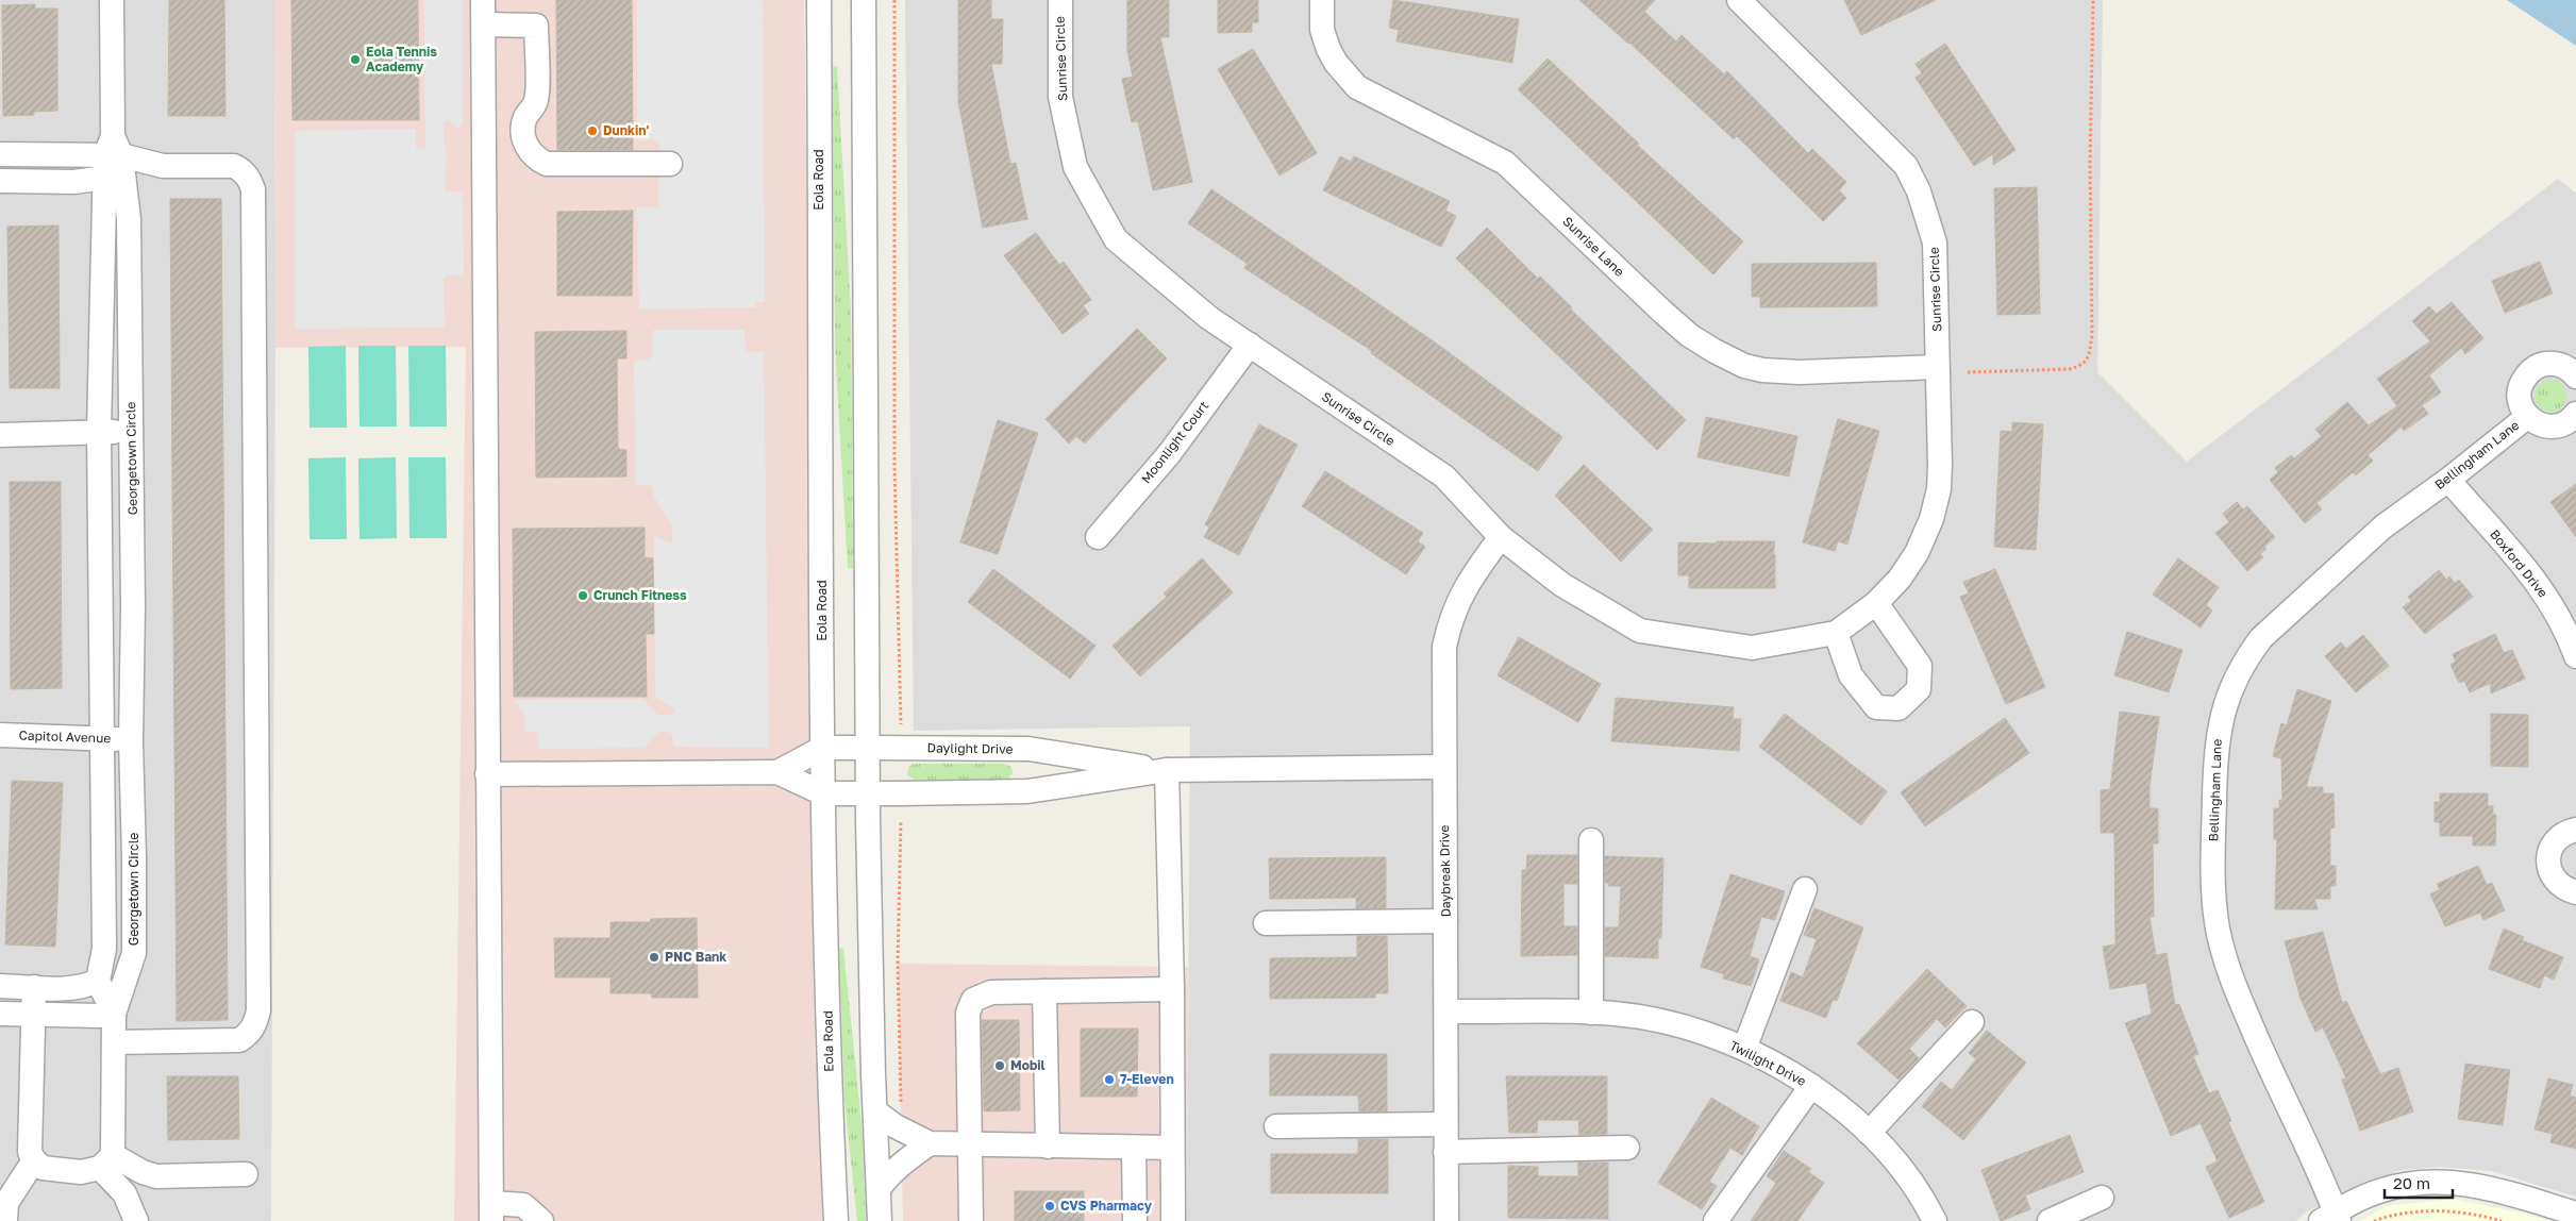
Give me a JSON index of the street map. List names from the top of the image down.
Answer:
{
  "streets": {
    "street": [
      "Sunrise Circle",
      "Eola Road",
      "Sunrise Lane",
      "Moonlight Court",
      "Bellingham Lane",
      "Georgetown Circle",
      "Boxford Drive",
      "Capitol Avenue",
      "Daylight Drive",
      "Daybreak Drive",
      "Twilight Drive"
    ]
  },
  "crossings": [
    ["Sunrise Circle", "Sunrise Lane"],
    ["Sunrise Circle", "Moonlight Court"],
    ["Sunrise Circle", "Daybreak Drive"],
    ["Eola Road", "Daylight Drive"],
    ["Bellingham Lane", "Boxford Drive"],
    ["Georgetown Circle", "Capitol Avenue"],
    ["Daylight Drive", "Daybreak Drive"],
    ["Daybreak Drive", "Twilight Drive"]
  ],
  "places": [
    "Eola Tennis Academy",
    "Dunkin'",
    "Crunch Fitness",
    "PNC Bank",
    "Mobil",
    "7-Eleven",
    "CVS Pharmacy"
  ],
  "scale_bar": "20 m"
}
